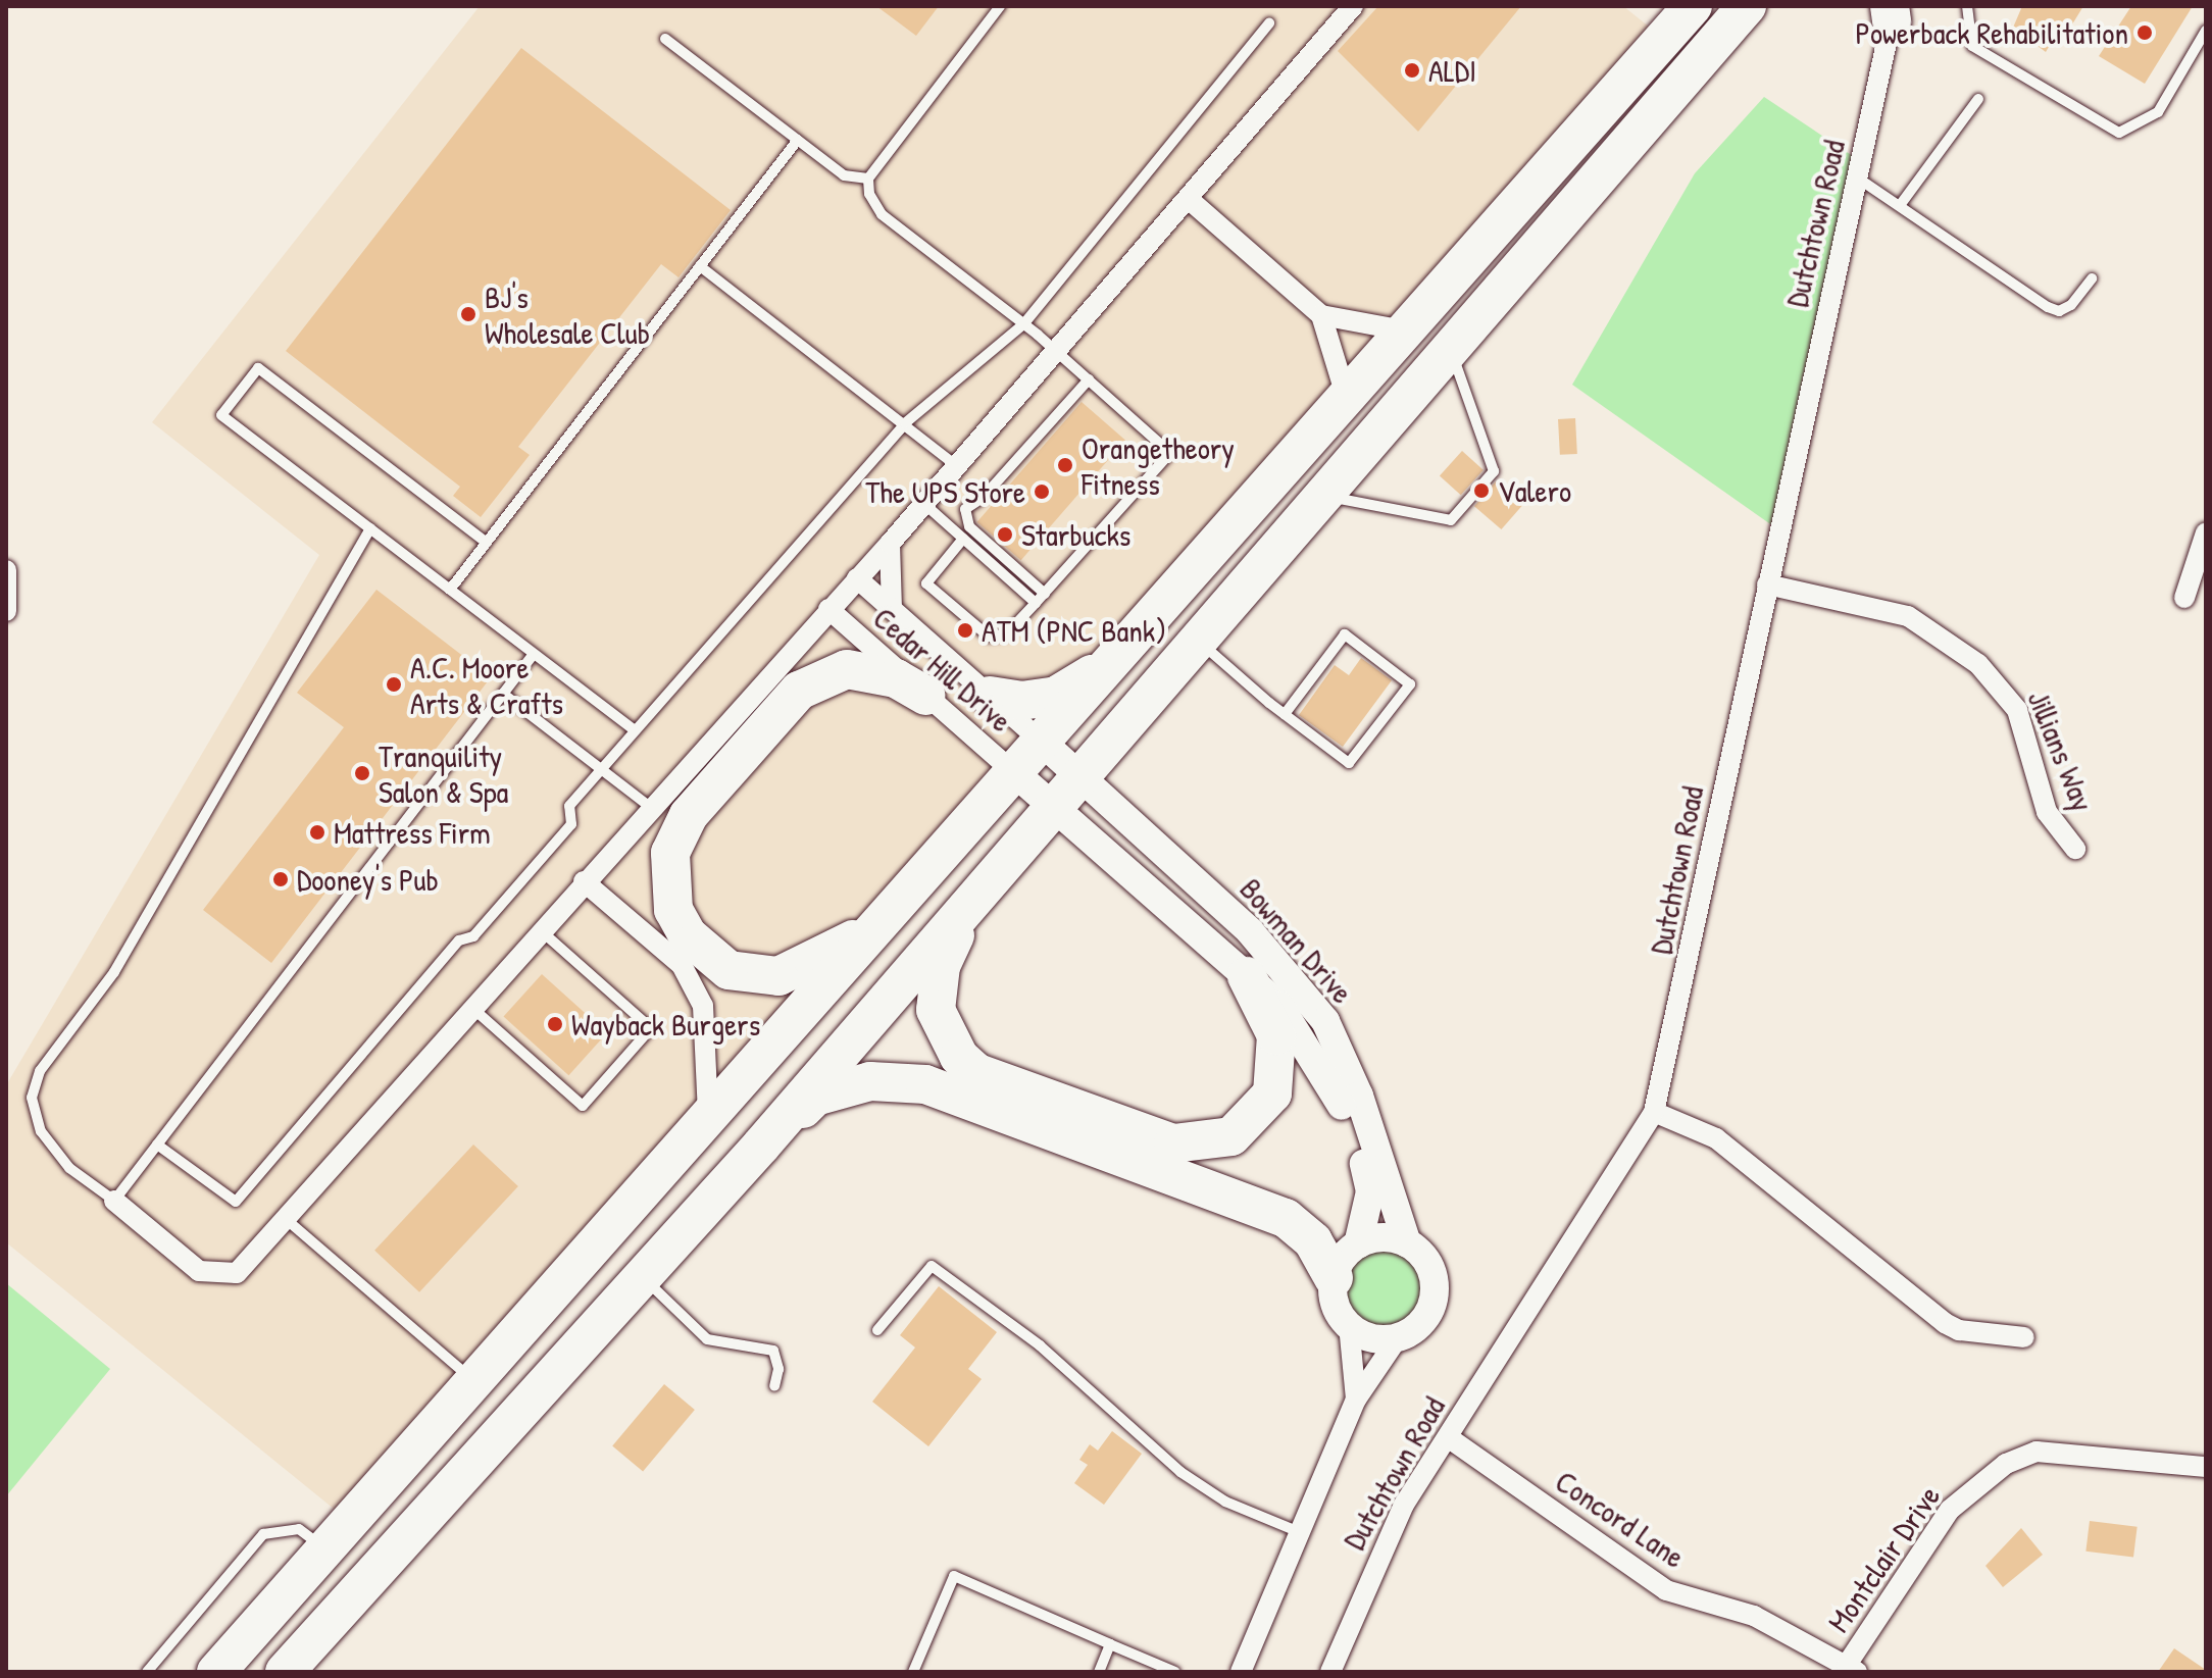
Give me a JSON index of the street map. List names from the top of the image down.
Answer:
{
  "streets": {
    "street": [
      "Dutchtown Road",
      "Cedar Hill Drive",
      "Jillians Way",
      "Bowman Drive",
      "Concord Lane",
      "Montclair Drive"
    ]
  },
  "crossings": [
    ["Dutchtown Road", "Jillians Way"],
    ["Dutchtown Road", "Concord Lane"],
    ["Cedar Hill Drive", "Bowman Drive"],
    ["Concord Lane", "Montclair Drive"]
  ],
  "places": [
    "Powerback Rehabilitation",
    "ALDI",
    "BJ's Wholesale Club",
    "Orangetheory Fitness",
    "Valero",
    "The UPS Store",
    "Starbucks",
    "ATM (PNC Bank)",
    "A.C. Moore Arts & Crafts",
    "Tranquility Salon & Spa",
    "Mattress Firm",
    "Dooney's Pub",
    "Wayback Burgers"
  ]
}
